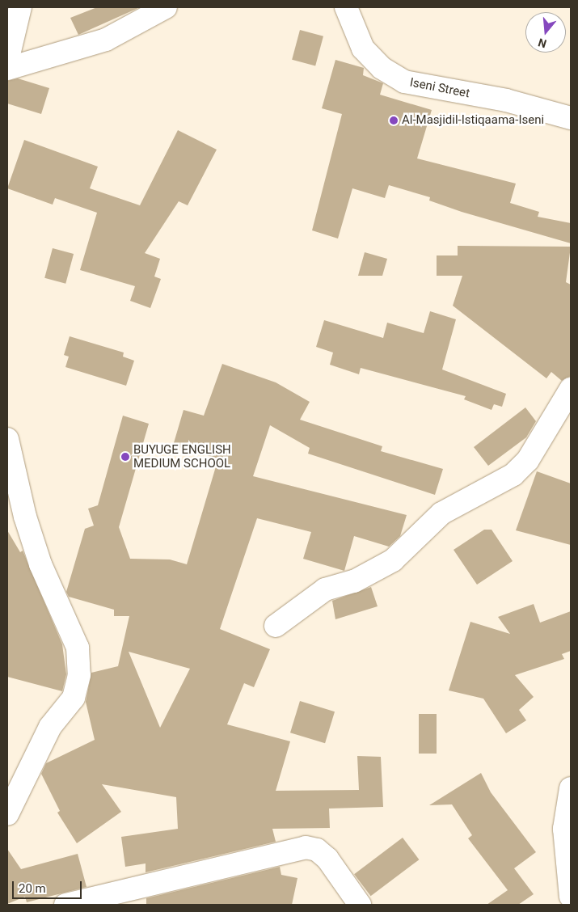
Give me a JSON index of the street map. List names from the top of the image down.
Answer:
{
  "streets": {
    "street": ["Iseni Street"]
  },
  "places": ["Al-Masjidil-Istiqaama-Iseni", "BUYUGE ENGLISH MEDIUM SCHOOL"],
  "scale_bar": "20 m",
  "north": "bottom"
}
